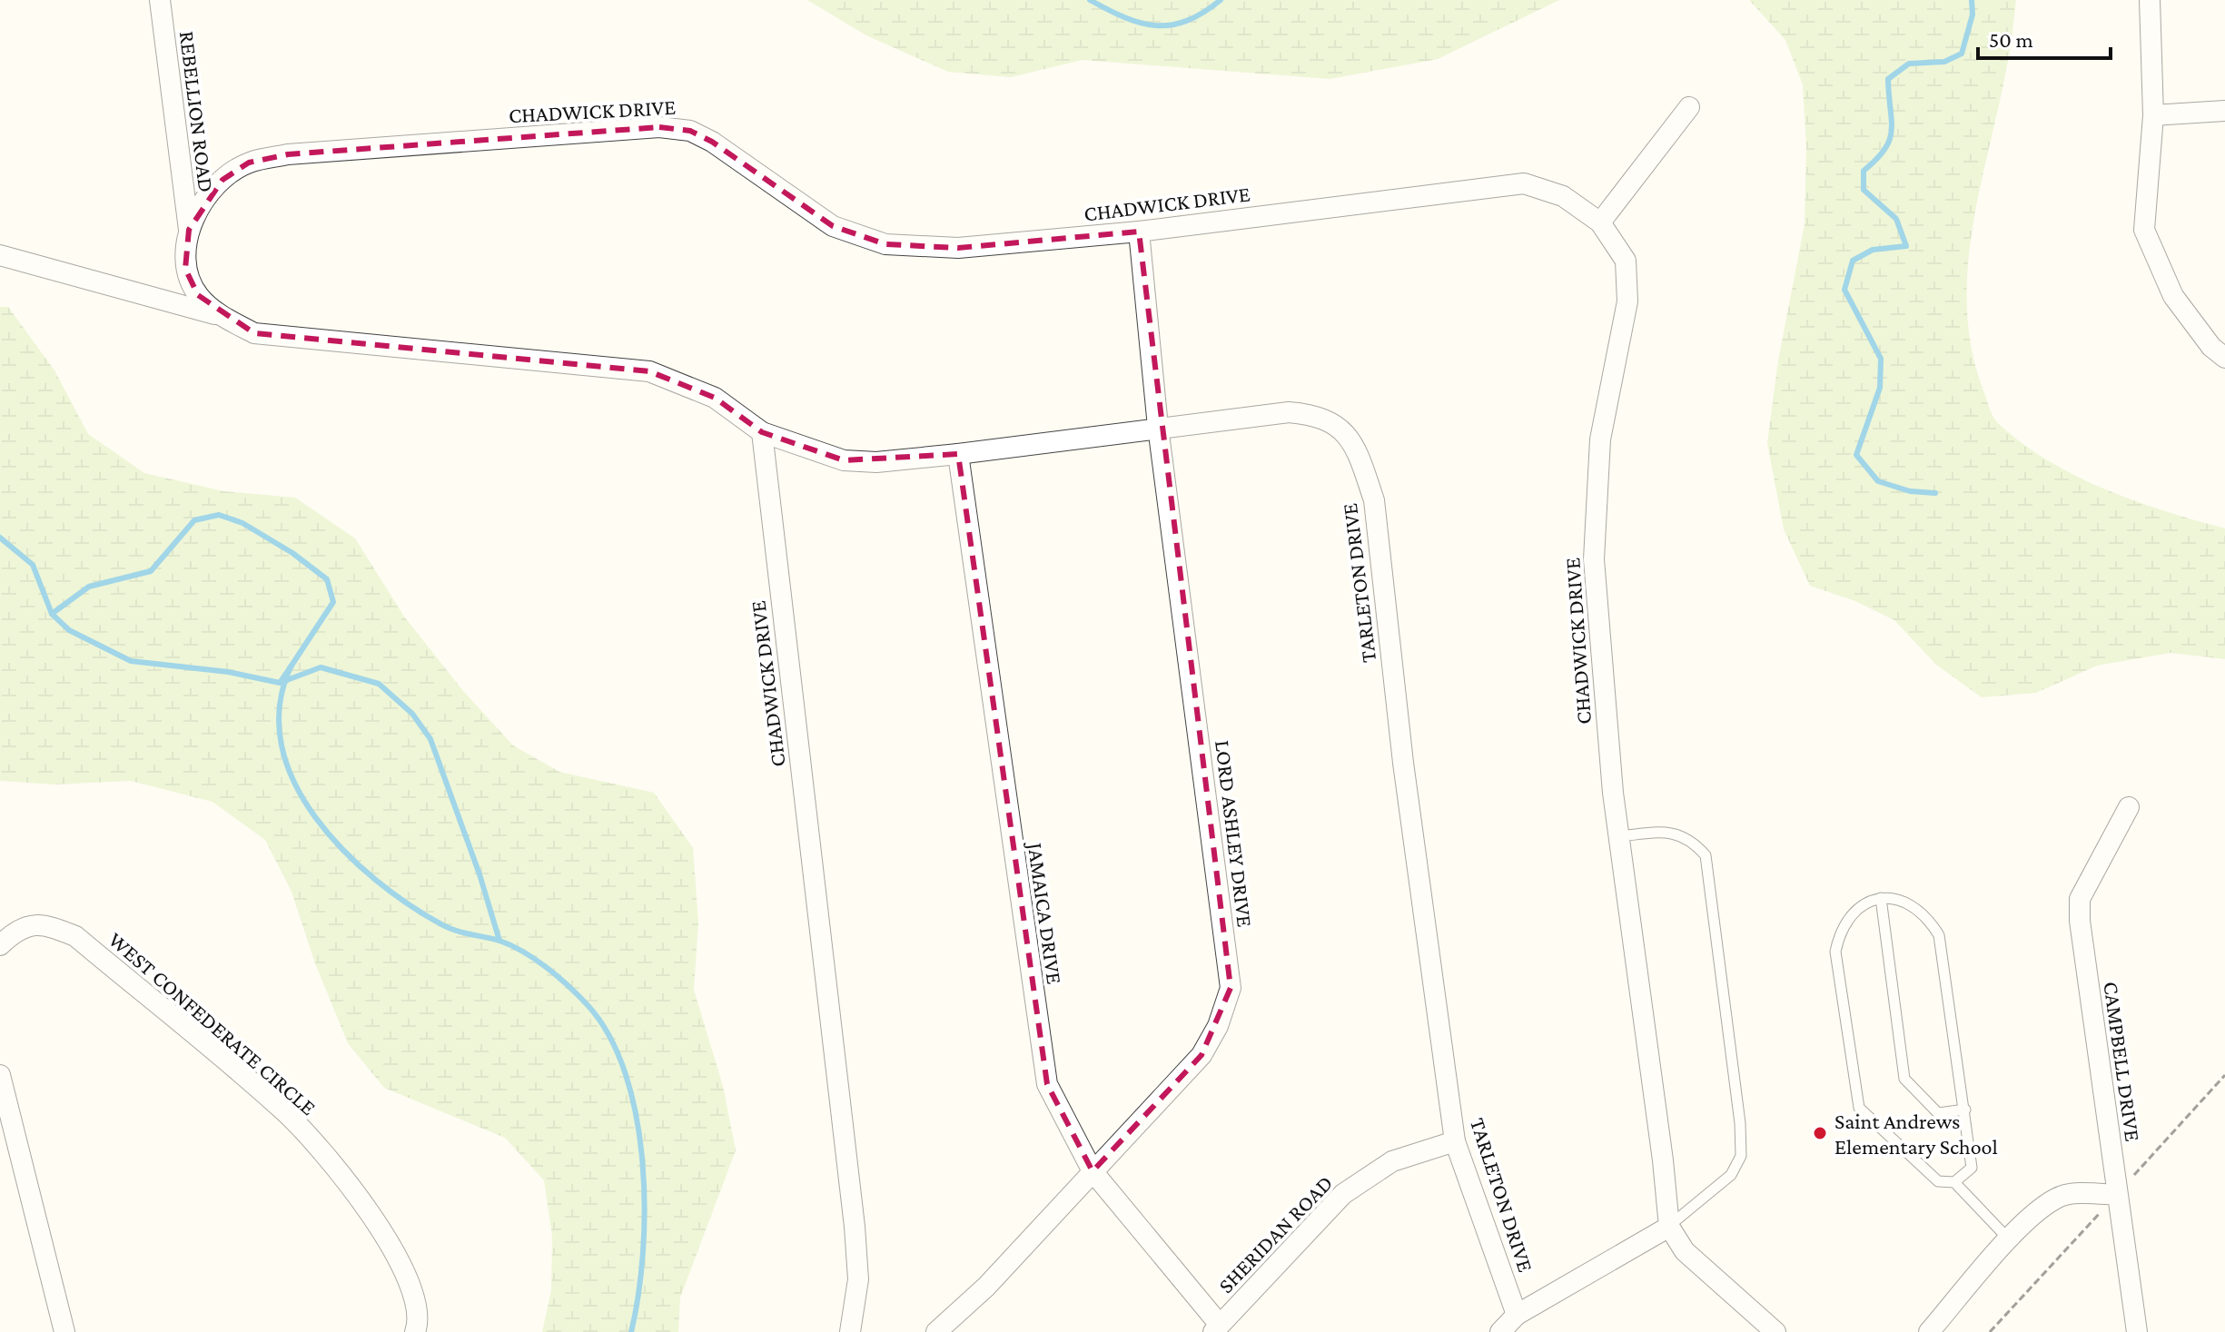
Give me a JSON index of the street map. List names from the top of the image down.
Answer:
{
  "streets": {
    "street": [
      "CHADWICK DRIVE",
      "REBELLION ROAD",
      "TARLETON DRIVE",
      "LORD ASHLEY DRIVE",
      "JAMAICA DRIVE",
      "WEST CONFEDERATE CIRCLE",
      "CAMPBELL DRIVE",
      "SHERIDAN ROAD"
    ]
  },
  "crossings": [
    ["CHADWICK DRIVE", "REBELLION ROAD"],
    ["CHADWICK DRIVE", "TARLETON DRIVE"],
    ["CHADWICK DRIVE", "LORD ASHLEY DRIVE"],
    ["TARLETON DRIVE", "LORD ASHLEY DRIVE"],
    ["TARLETON DRIVE", "JAMAICA DRIVE"],
    ["TARLETON DRIVE", "SHERIDAN ROAD"],
    ["LORD ASHLEY DRIVE", "JAMAICA DRIVE"],
    ["JAMAICA DRIVE", "SHERIDAN ROAD"]
  ],
  "places": ["Saint Andrews Elementary School"],
  "scale_bar": "50 m"
}
